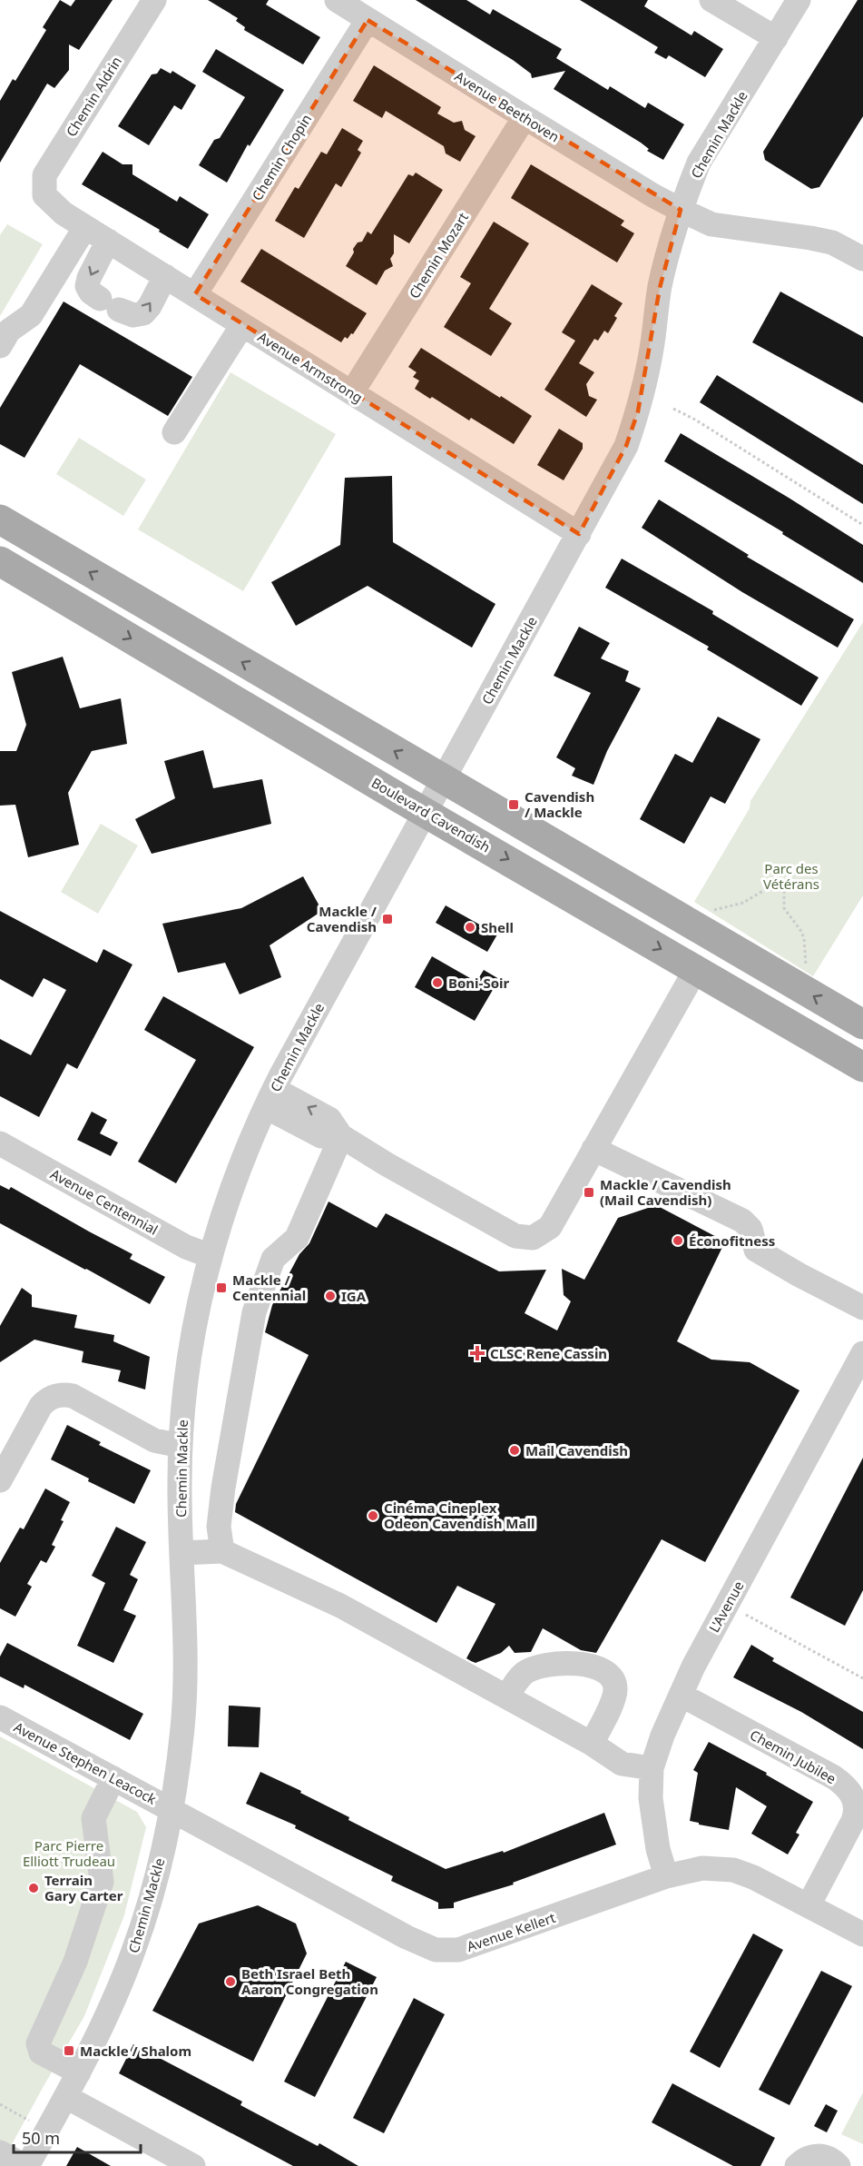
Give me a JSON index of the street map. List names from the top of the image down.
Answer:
{
  "streets": {
    "main road": ["Boulevard Cavendish"],
    "street": [
      "Chemin Aldrin",
      "Avenue Beethoven",
      "Chemin Mackle",
      "Chemin Chopin",
      "Chemin Mozart",
      "Avenue Armstrong",
      "Avenue Centennial",
      "L'Avenue",
      "Chemin Jubilee",
      "Avenue Stephen Leacock",
      "Avenue Kellert"
    ]
  },
  "crossings": [
    ["Chemin Aldrin", "Avenue Armstrong"],
    ["Avenue Beethoven", "Chemin Mackle"],
    ["Avenue Beethoven", "Chemin Chopin"],
    ["Avenue Beethoven", "Chemin Mozart"],
    ["Chemin Mackle", "Avenue Armstrong"],
    ["Chemin Mackle", "Boulevard Cavendish"],
    ["Chemin Mackle", "Avenue Centennial"],
    ["Chemin Mackle", "Avenue Stephen Leacock"],
    ["Chemin Mackle", "Avenue Kellert"],
    ["Chemin Chopin", "Avenue Armstrong"],
    ["Chemin Mozart", "Avenue Armstrong"],
    ["L'Avenue", "Chemin Jubilee"],
    ["L'Avenue", "Avenue Kellert"],
    ["Chemin Jubilee", "Avenue Kellert"],
    ["Avenue Stephen Leacock", "Avenue Kellert"]
  ],
  "parks": ["Parc des Vétérans", "Parc Pierre Elliott Trudeau"],
  "places": {
    "transit": [
      "Cavendish / Mackle",
      "Mackle / Cavendish",
      "Mackle / Cavendish (Mail Cavendish)",
      "Mackle / Centennial",
      "Mackle / Shalom"
    ],
    "other": [
      "Shell",
      "Boni-Soir",
      "Éconofitness",
      "IGA",
      "Mail Cavendish",
      "Cinéma Cineplex Odeon Cavendish Mall",
      "Terrain Gary Carter",
      "Beth Israel Beth Aaron Congregation"
    ],
    "health": ["CLSC Rene Cassin"]
  },
  "scale_bar": "50 m"
}
